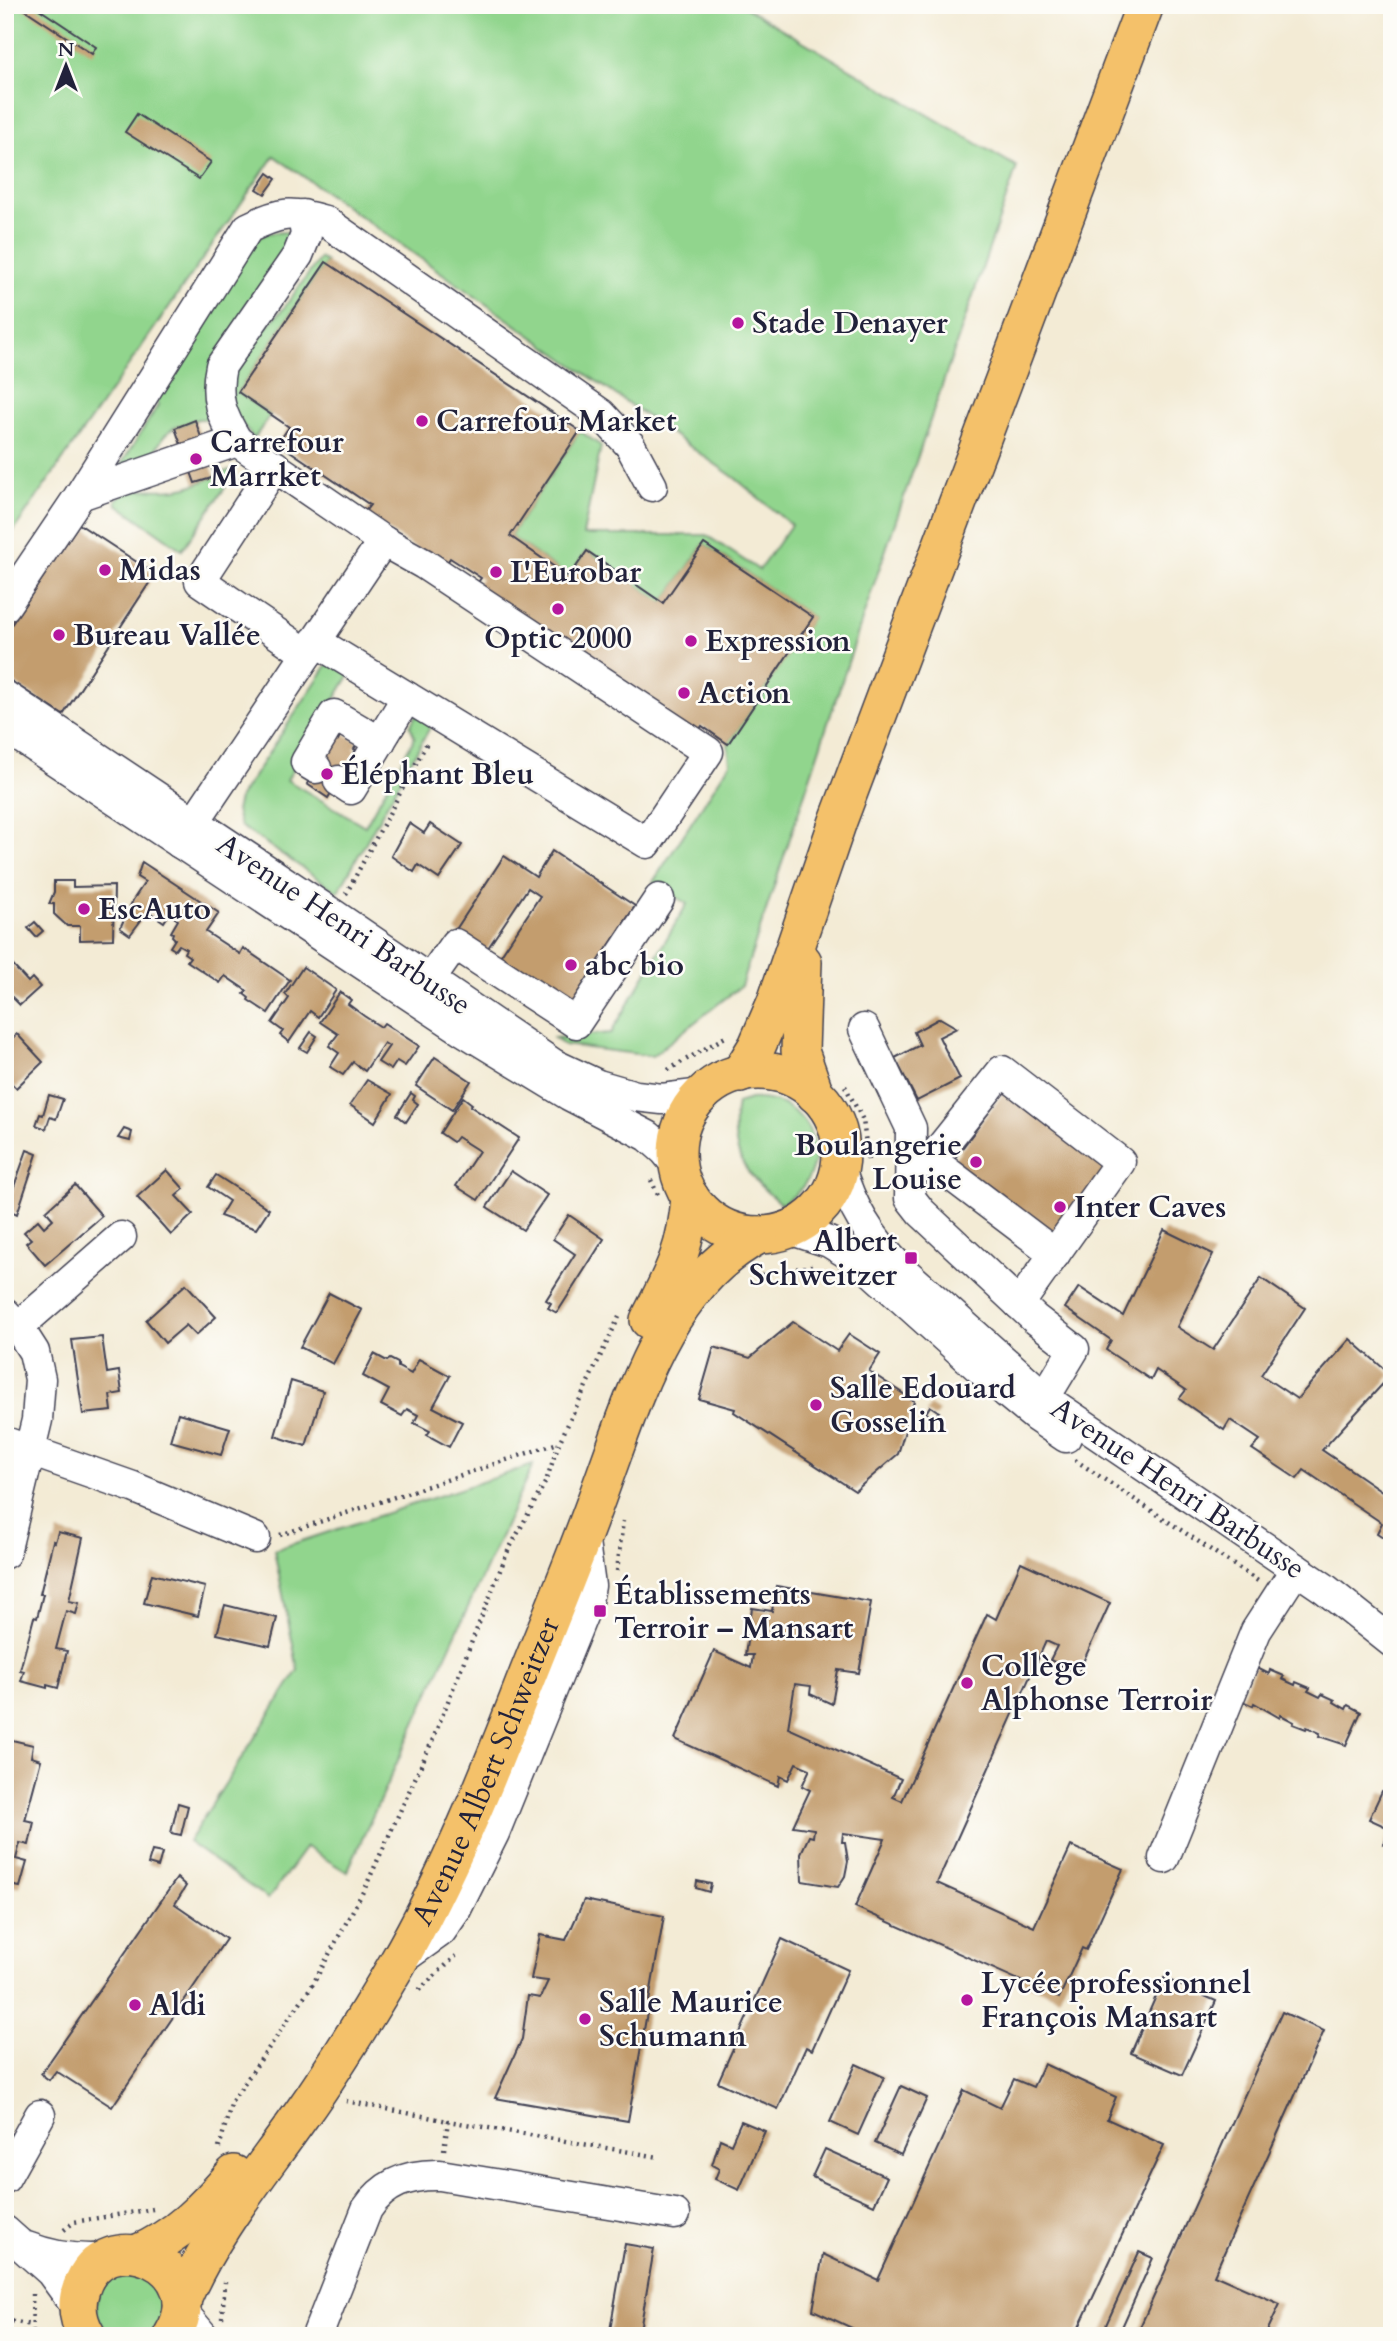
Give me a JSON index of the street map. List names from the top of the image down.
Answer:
{
  "streets": {
    "main road": ["Avenue Albert Schweitzer"],
    "street": ["Avenue Henri Barbusse"]
  },
  "crossings": [
    ["Avenue Henri Barbusse", "Avenue Albert Schweitzer"]
  ],
  "places": {
    "other": [
      "Stade Denayer",
      "Carrefour Market",
      "Carrefour Marrket",
      "Midas",
      "L'Eurobar",
      "Optic 2000",
      "Bureau Vallée",
      "Expression",
      "Action",
      "Éléphant Bleu",
      "EscAuto",
      "abc bio",
      "Boulangerie Louise",
      "Inter Caves",
      "Salle Edouard Gosselin",
      "Collège Alphonse Terroir",
      "Lycée professionnel François Mansart",
      "Aldi",
      "Salle Maurice Schumann"
    ],
    "transit": ["Albert Schweitzer", "Établissements Terroir – Mansart"]
  },
  "north": "top"
}
